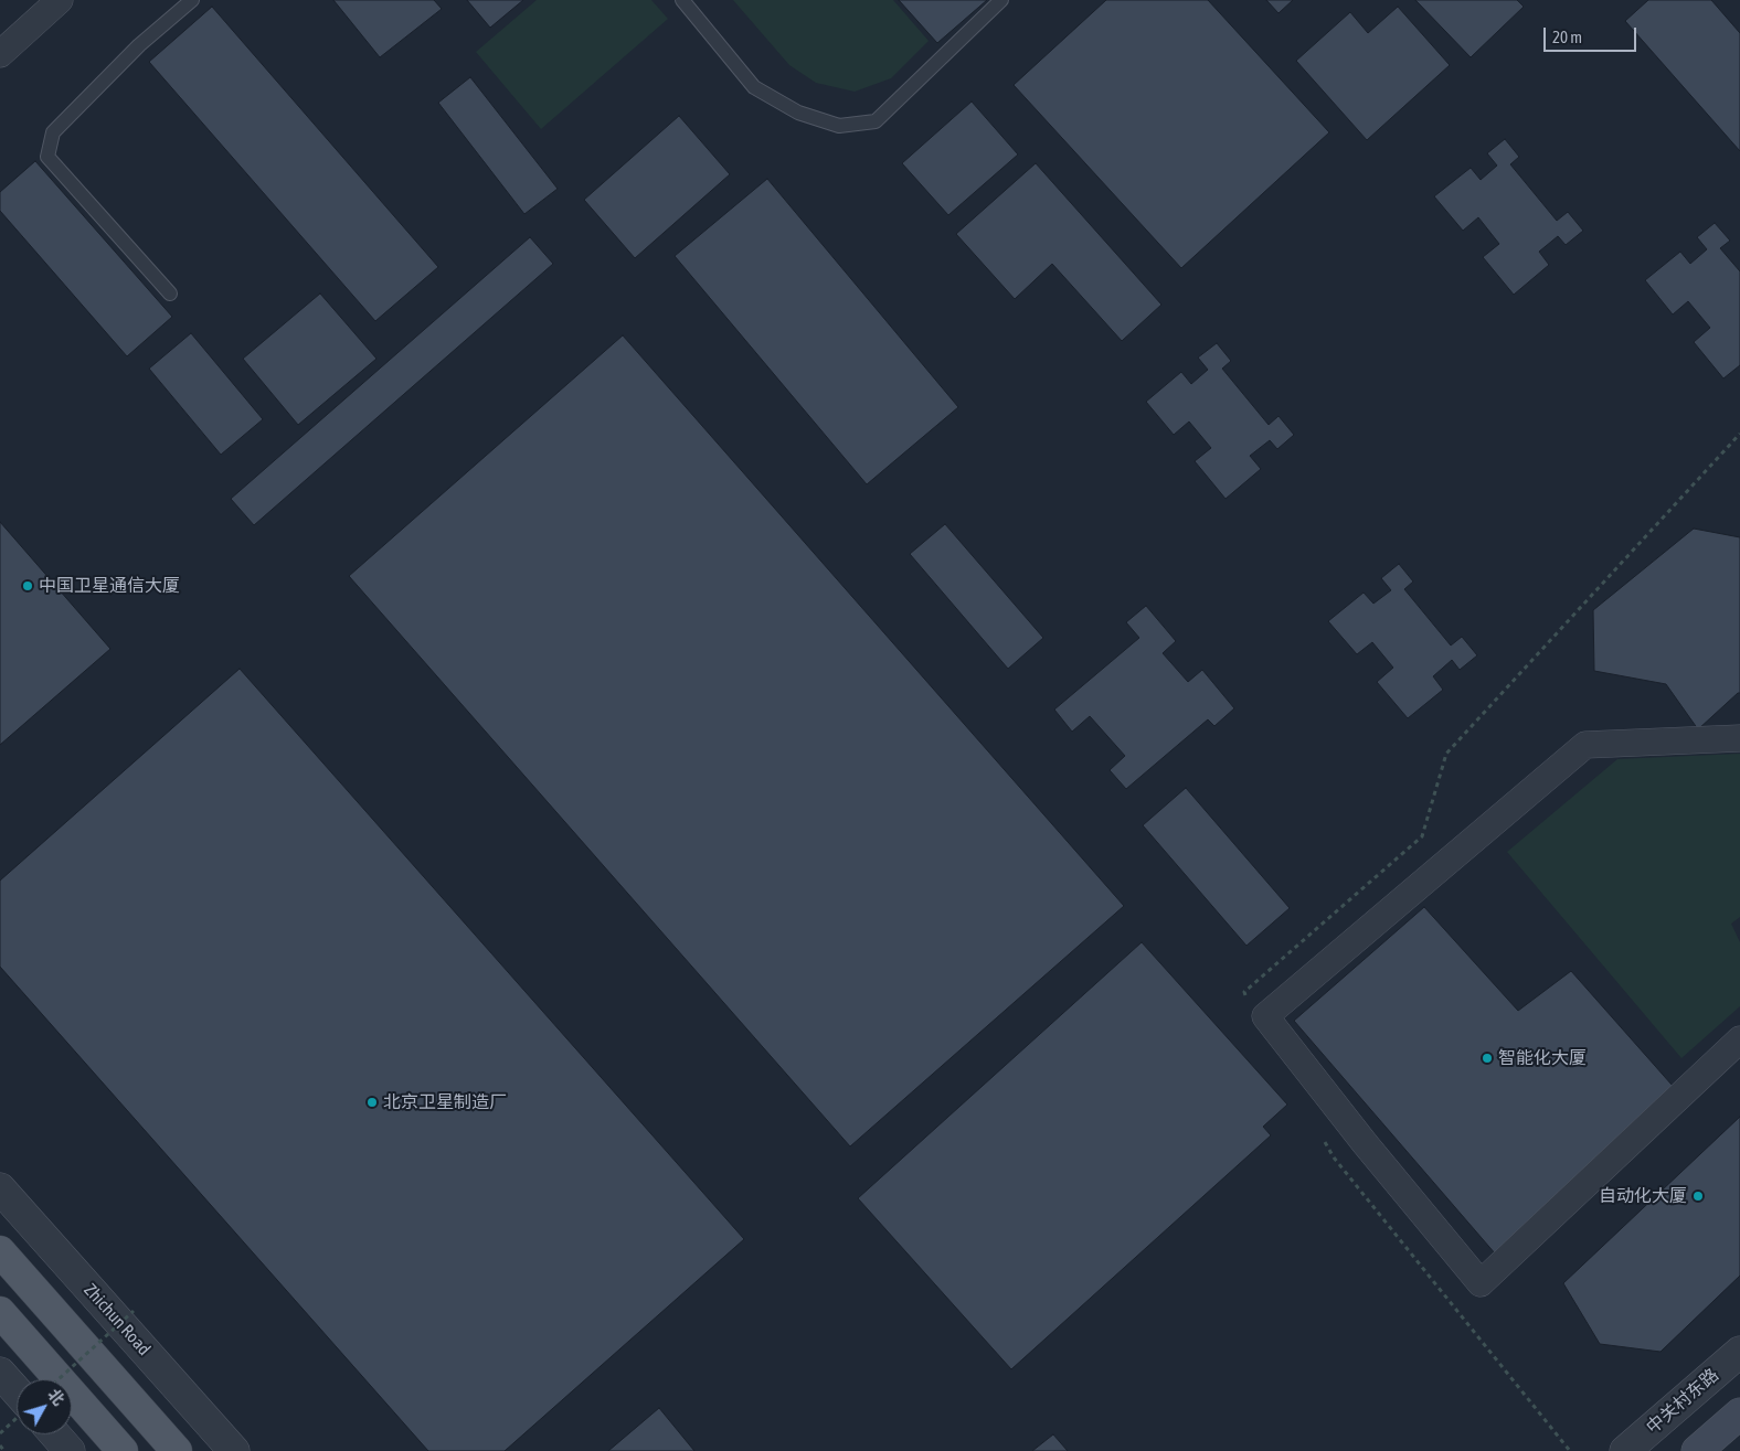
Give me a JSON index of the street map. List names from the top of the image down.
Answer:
{
  "streets": {
    "street": ["Zhichun Road", "中关村东路"]
  },
  "places": [
    "中国卫星通信大厦",
    "智能化大厦",
    "北京卫星制造厂",
    "自动化大厦"
  ],
  "scale_bar": "20 m",
  "north": "top right"
}
